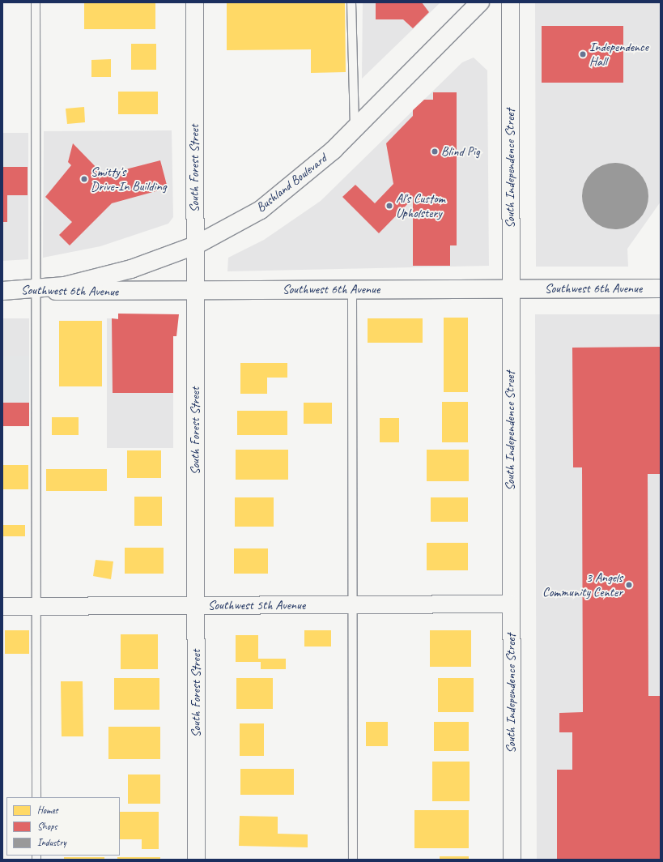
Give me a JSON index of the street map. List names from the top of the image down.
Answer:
{
  "streets": {
    "street": [
      "South Forest Street",
      "South Independence Street",
      "Bushland Boulevard",
      "Southwest 6th Avenue",
      "Southwest 5th Avenue"
    ]
  },
  "crossings": [
    ["South Forest Street", "Bushland Boulevard"],
    ["South Forest Street", "Southwest 6th Avenue"],
    ["South Forest Street", "Southwest 5th Avenue"],
    ["South Independence Street", "Southwest 6th Avenue"],
    ["South Independence Street", "Southwest 5th Avenue"],
    ["Bushland Boulevard", "Southwest 6th Avenue"]
  ],
  "places": [
    "Independence Hall",
    "Blind Pig",
    "Smitty's Drive-In Building",
    "Al's Custom Upholstery",
    "3 Angels Community Center"
  ],
  "legend": ["Homes", "Shops", "Industry"]
}
